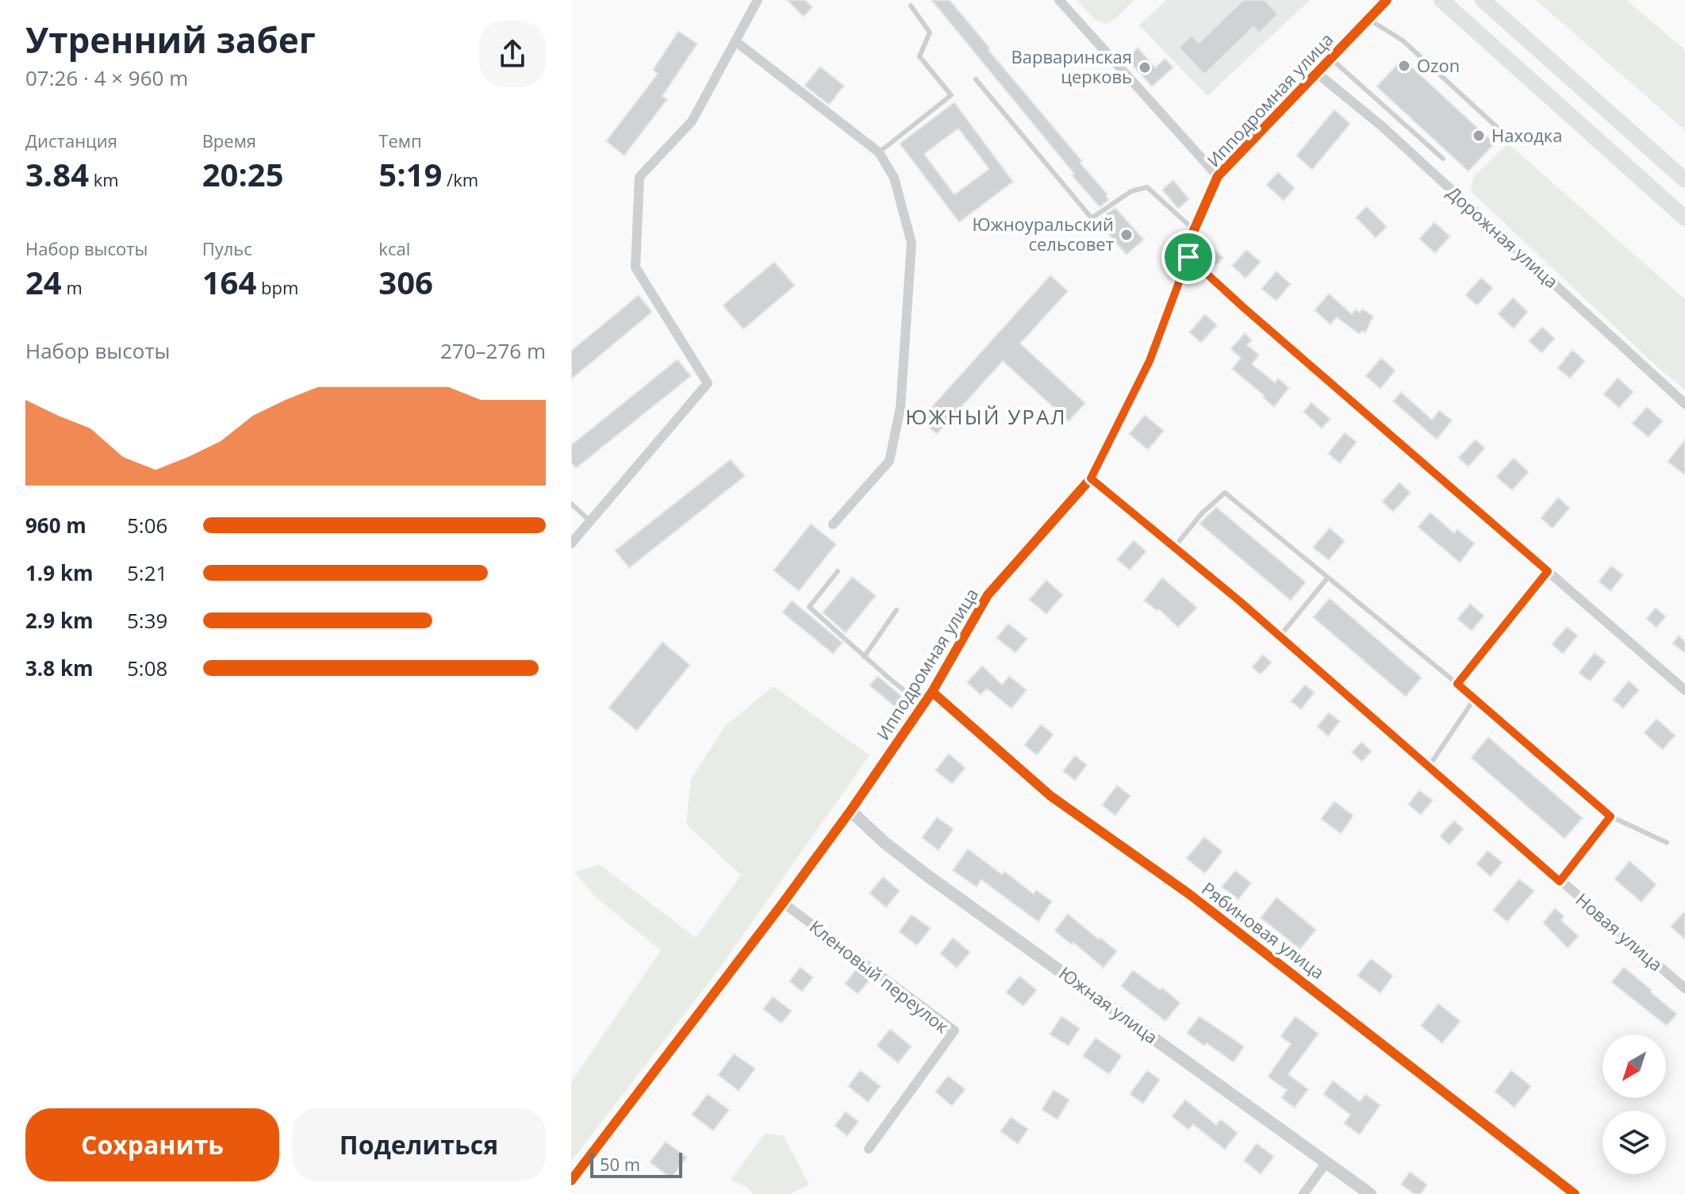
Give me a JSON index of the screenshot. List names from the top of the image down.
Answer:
{
  "streets": {
    "street": [
      "Ипподромная улица",
      "Дорожная улица",
      "Рябиновая улица",
      "Новая улица",
      "Кленовый переулок",
      "Южная улица"
    ]
  },
  "crossings": [
    ["Ипподромная улица", "Дорожная улица"],
    ["Ипподромная улица", "Рябиновая улица"],
    ["Ипподромная улица", "Новая улица"],
    ["Ипподромная улица", "Кленовый переулок"],
    ["Ипподромная улица", "Южная улица"]
  ],
  "districts": ["ЮЖНЫЙ УРАЛ"],
  "places": [
    "Ozon",
    "Варваринская церковь",
    "Находка",
    "Южноуральский сельсовет"
  ],
  "scale_bar": "50 m",
  "north": "bottom left",
  "page": {
    "heading": ["Утренний забег", "07:26 · 4 × 960 m"],
    "stats": [
      ["Дистанция", "3.84 km"],
      ["Время", "20:25"],
      ["Темп", "5:19 /km"],
      ["Набор высоты", "24 m"],
      ["Пульс", "164 bpm"],
      ["kcal", "306"]
    ],
    "chart": ["Набор высоты", "270–276 m"],
    "list": [
      {
        "name": "960 m",
        "note": "5:06"
      },
      {
        "name": "1.9 km",
        "note": "5:21"
      },
      {
        "name": "2.9 km",
        "note": "5:39"
      },
      {
        "name": "3.8 km",
        "note": "5:08"
      }
    ],
    "buttons": ["Сохранить", "Поделиться"],
    "scale": "50 m"
  }
}
